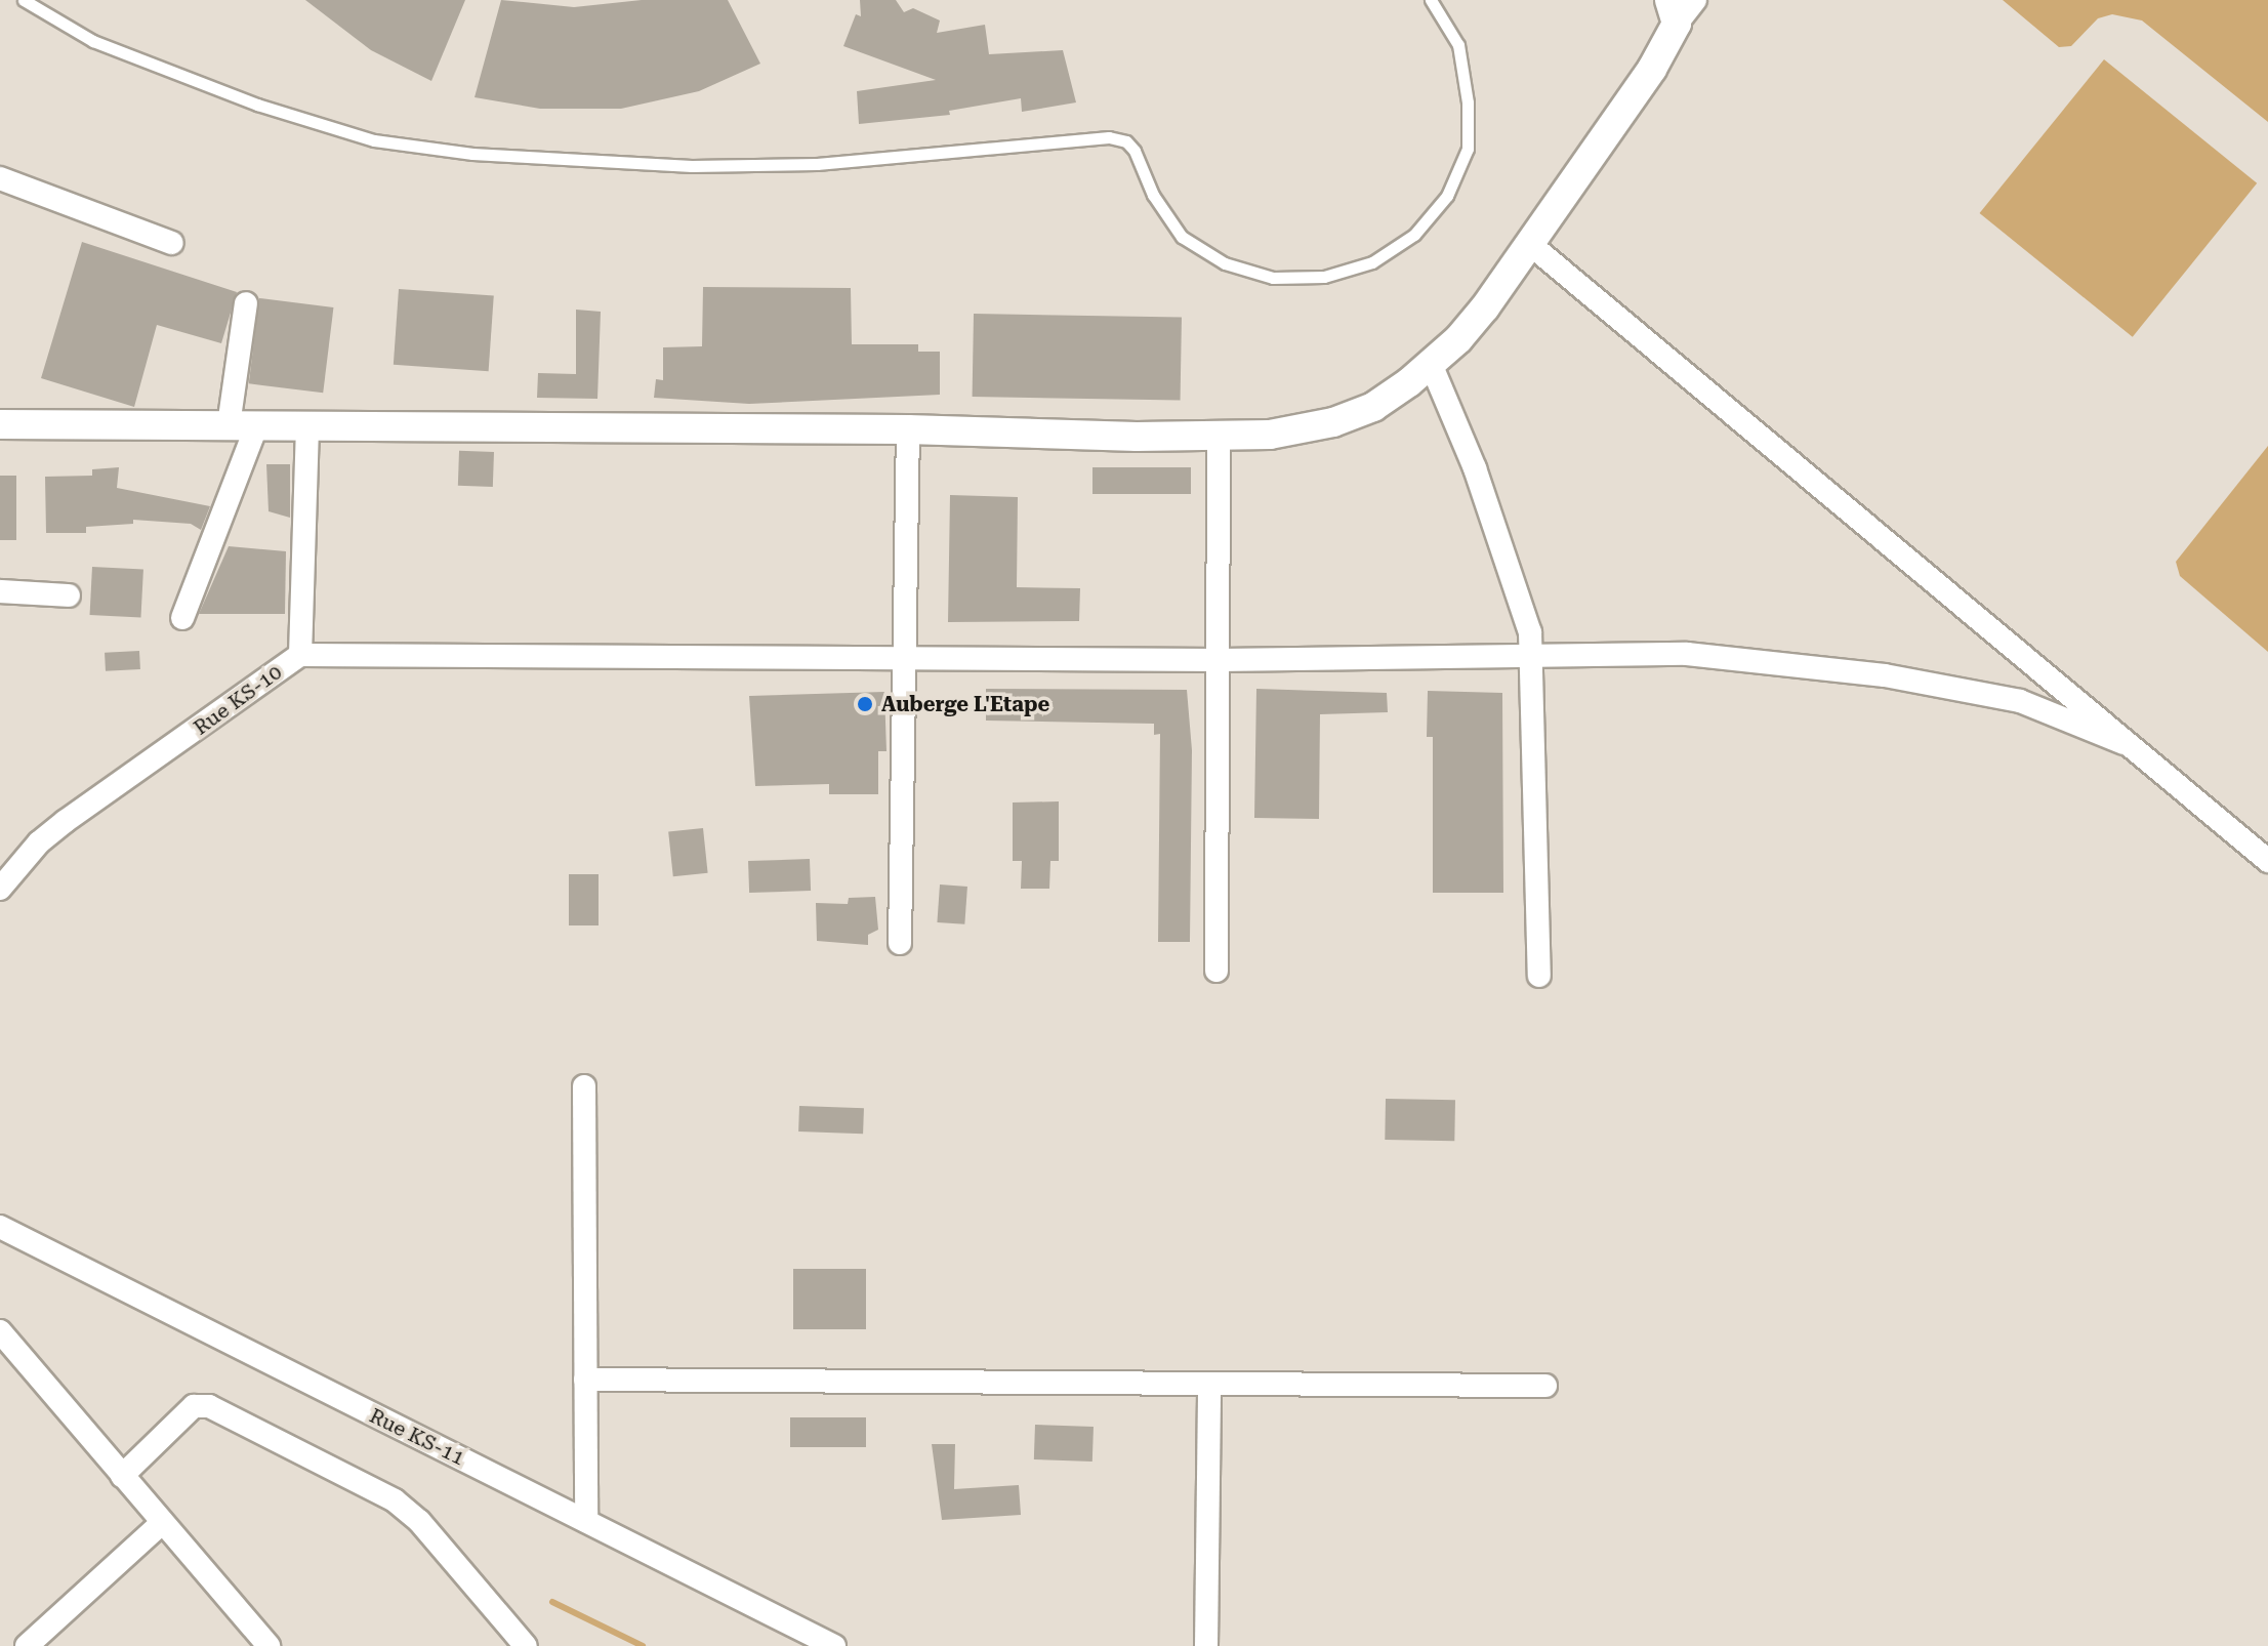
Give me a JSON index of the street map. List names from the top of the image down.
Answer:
{
  "streets": {
    "street": ["Rue KS-10", "Rue KS-11"]
  },
  "places": ["Auberge L'Etape"]
}
